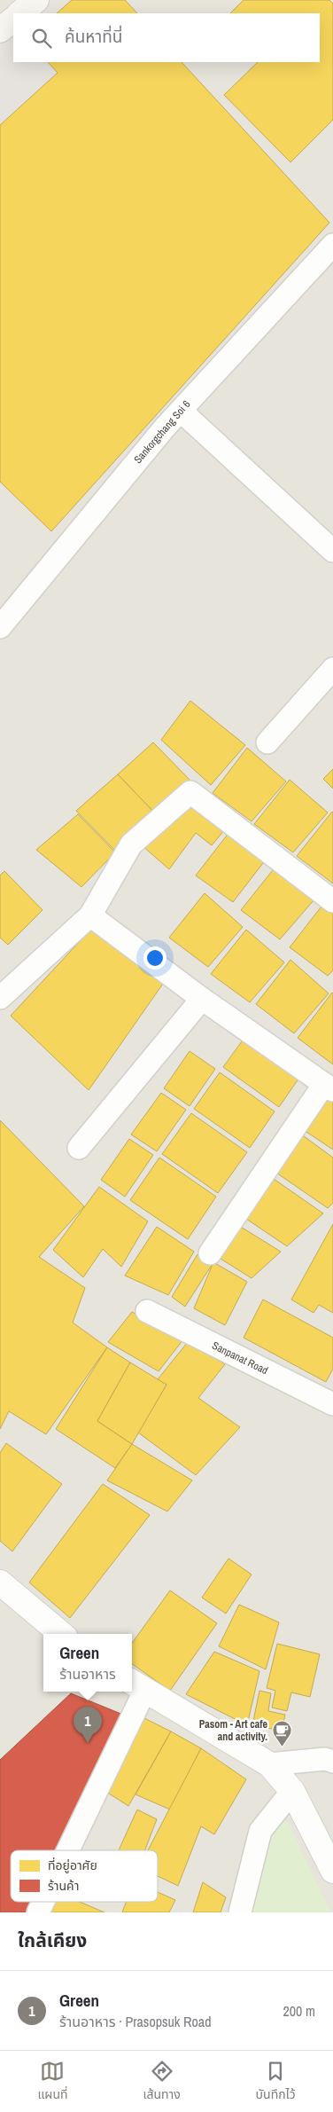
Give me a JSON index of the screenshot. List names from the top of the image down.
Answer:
{
  "streets": {
    "street": ["Sankorgchang Soi 6", "Sanpanat Road"]
  },
  "places": {
    "cafe": ["Pasom - Art cafe and activity."]
  },
  "legend": ["ที่อยู่อาศัย", "ร้านค้า"],
  "page": {
    "search": "ค้นหาที่นี่",
    "popup": ["Green", "ร้านอาหาร"],
    "pins": "1",
    "heading": "ใกล้เคียง",
    "list": [
      {
        "mark": "1",
        "name": "Green",
        "note": "ร้านอาหาร · Prasopsuk Road",
        "value": "200 m"
      }
    ],
    "nav": ["แผนที่", "เส้นทาง", "บันทึกไว้"]
  }
}
